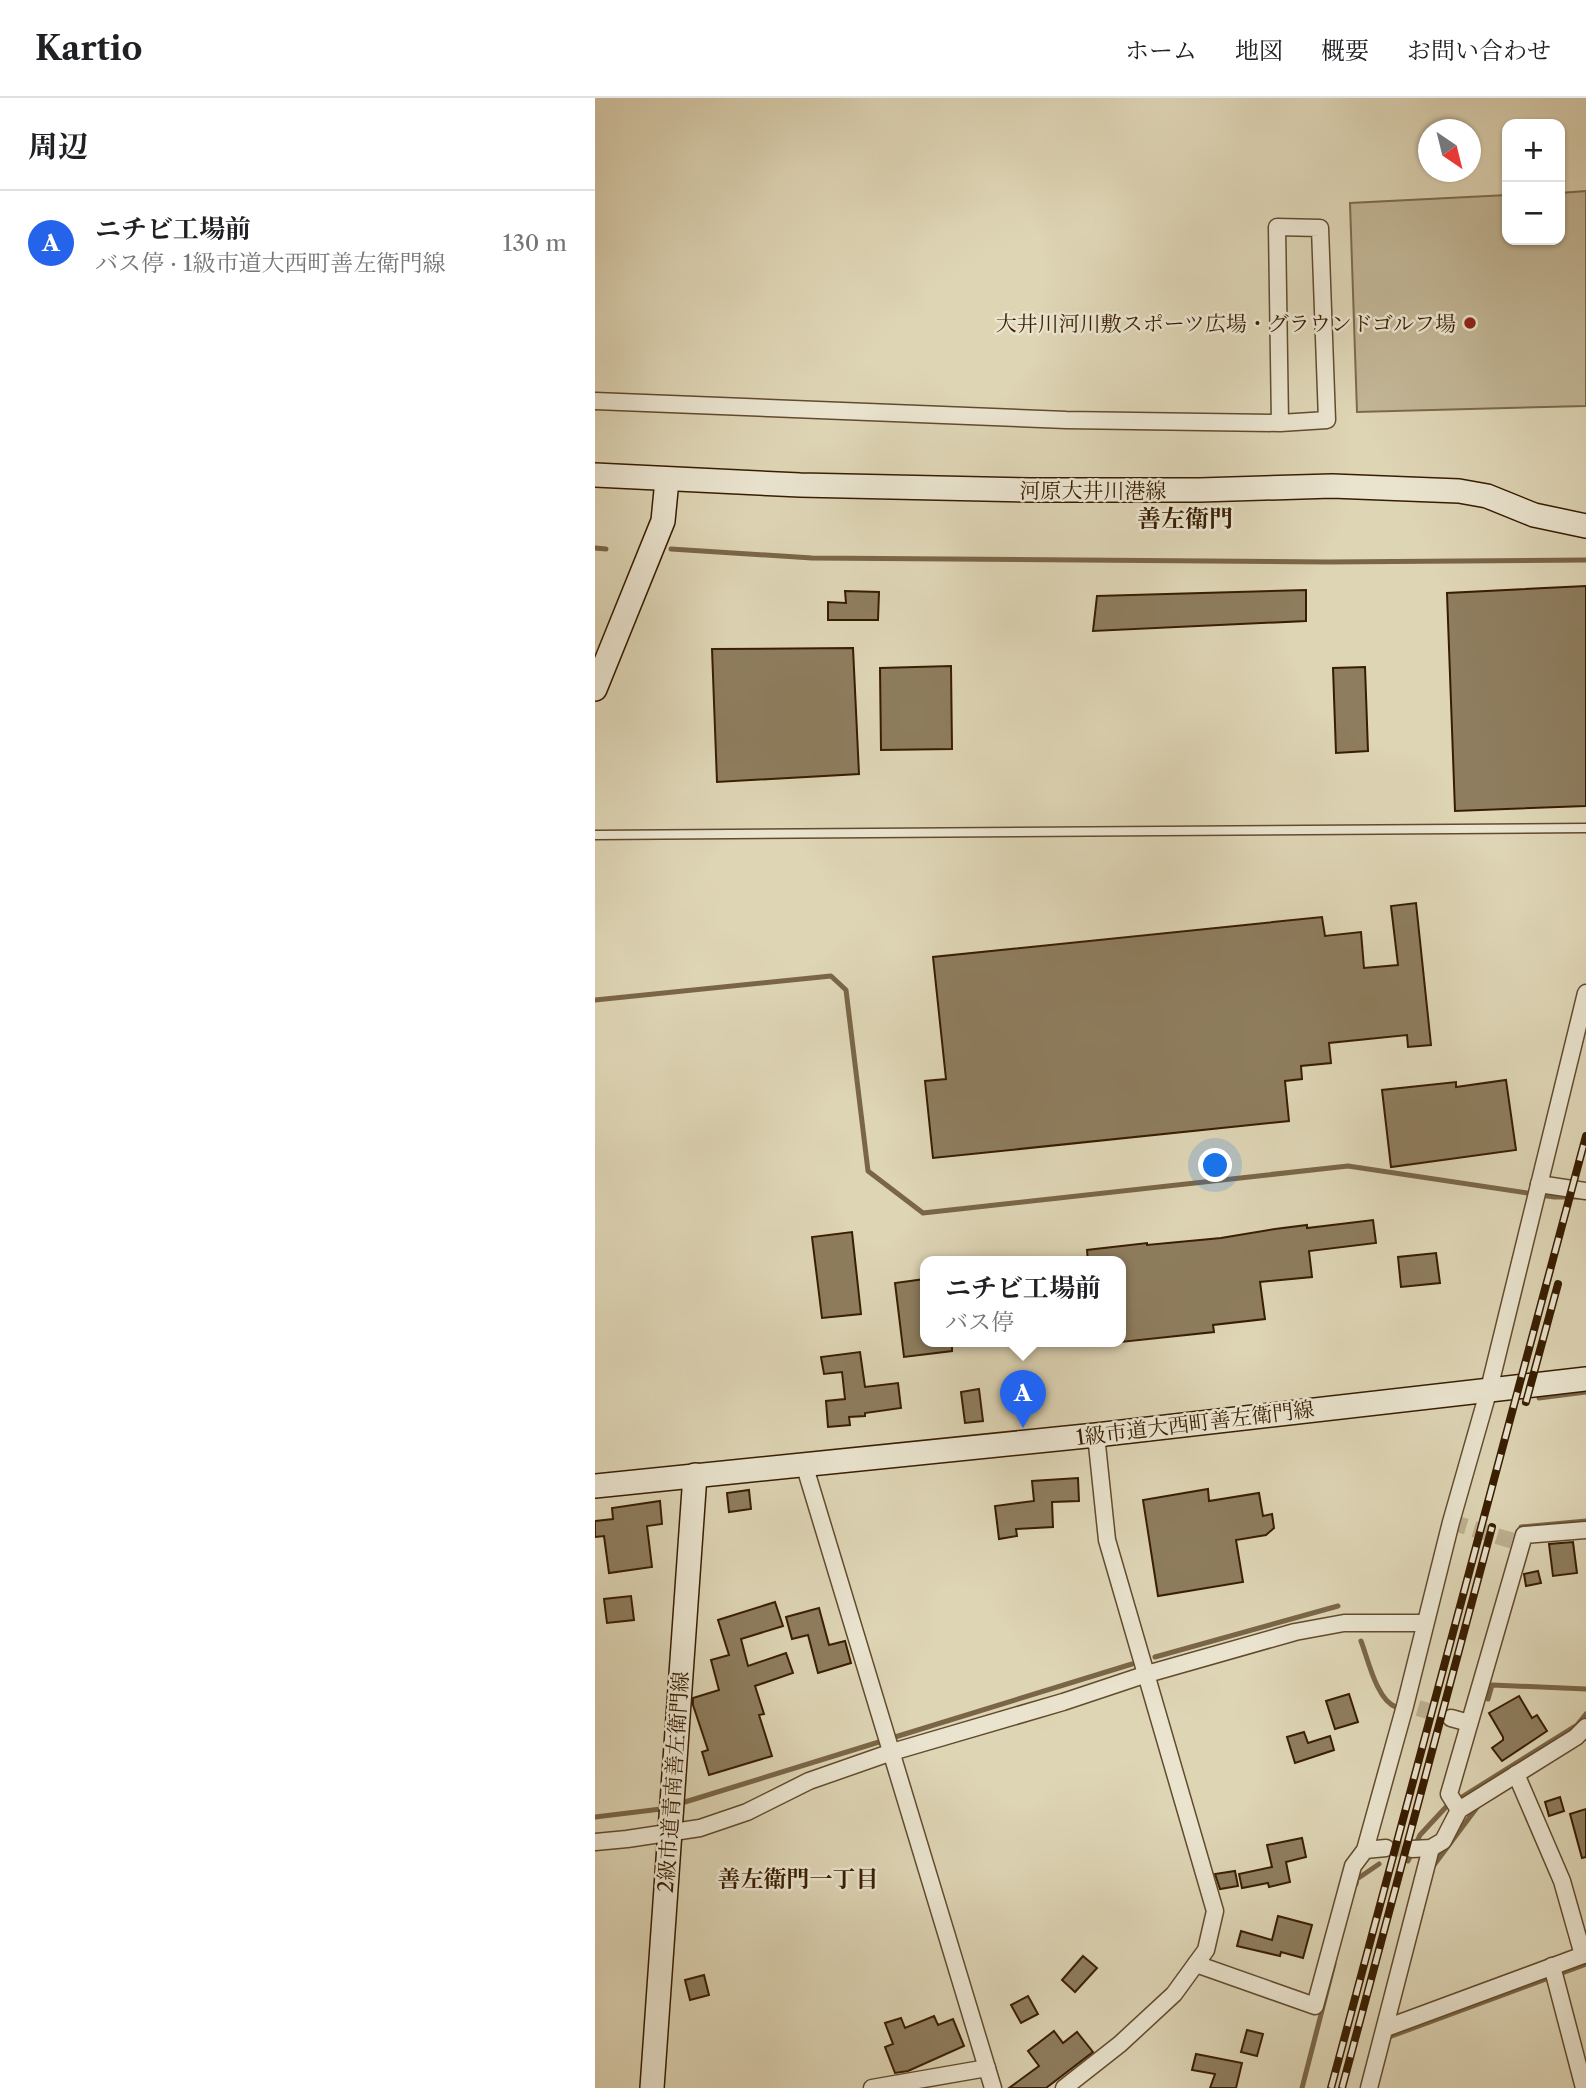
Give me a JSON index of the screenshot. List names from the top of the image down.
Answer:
{
  "streets": {
    "street": ["河原大井川港線", "1級市道大西町善左衛門線", "2級市道青南善左衛門線"]
  },
  "crossings": [
    ["1級市道大西町善左衛門線", "2級市道青南善左衛門線"]
  ],
  "districts": ["善左衛門", "善左衛門一丁目"],
  "places": ["大井川河川敷スポーツ広場・グラウンドゴルフ場"],
  "north": "bottom right",
  "page": {
    "header": "Kartio",
    "nav": [
      "ホーム",
      "地図",
      "概要",
      "お問い合わせ"
    ],
    "heading": "周辺",
    "map_buttons": ["+", "−"],
    "list": [
      {
        "mark": "A",
        "name": "ニチビ工場前",
        "note": "バス停 · 1級市道大西町善左衛門線",
        "value": "130 m"
      }
    ],
    "popup": ["ニチビ工場前", "バス停"],
    "pins": "A"
  }
}
